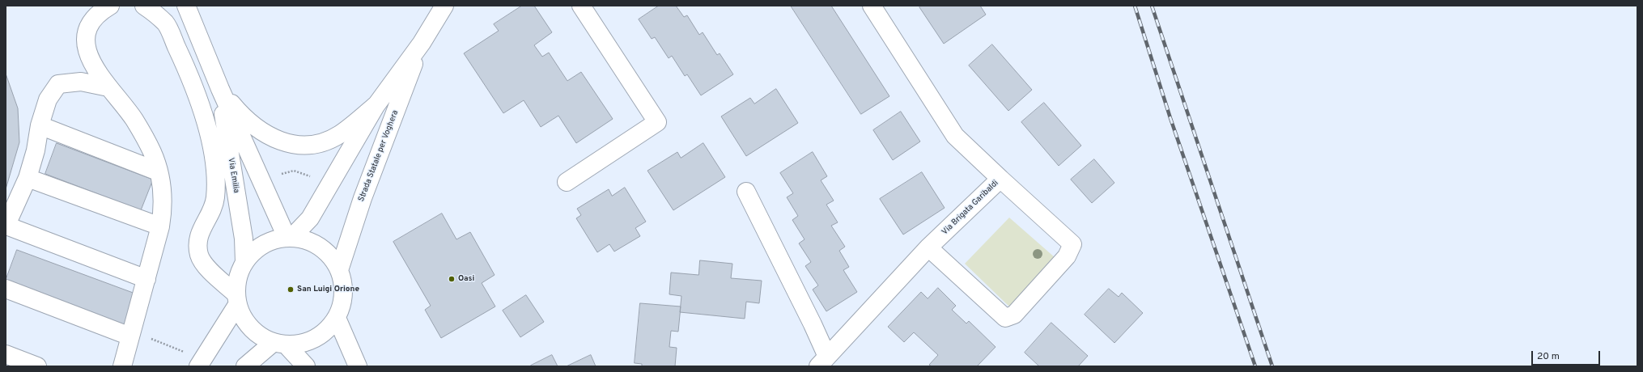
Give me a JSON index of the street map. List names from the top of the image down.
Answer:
{
  "streets": {
    "street": ["Strada Statale per Voghera", "Via Emilia", "Via Brigata Garibaldi"]
  },
  "crossings": [
    ["Strada Statale per Voghera", "Via Emilia"]
  ],
  "places": ["Oasi", "San Luigi Orione"],
  "scale_bar": "20 m"
}
